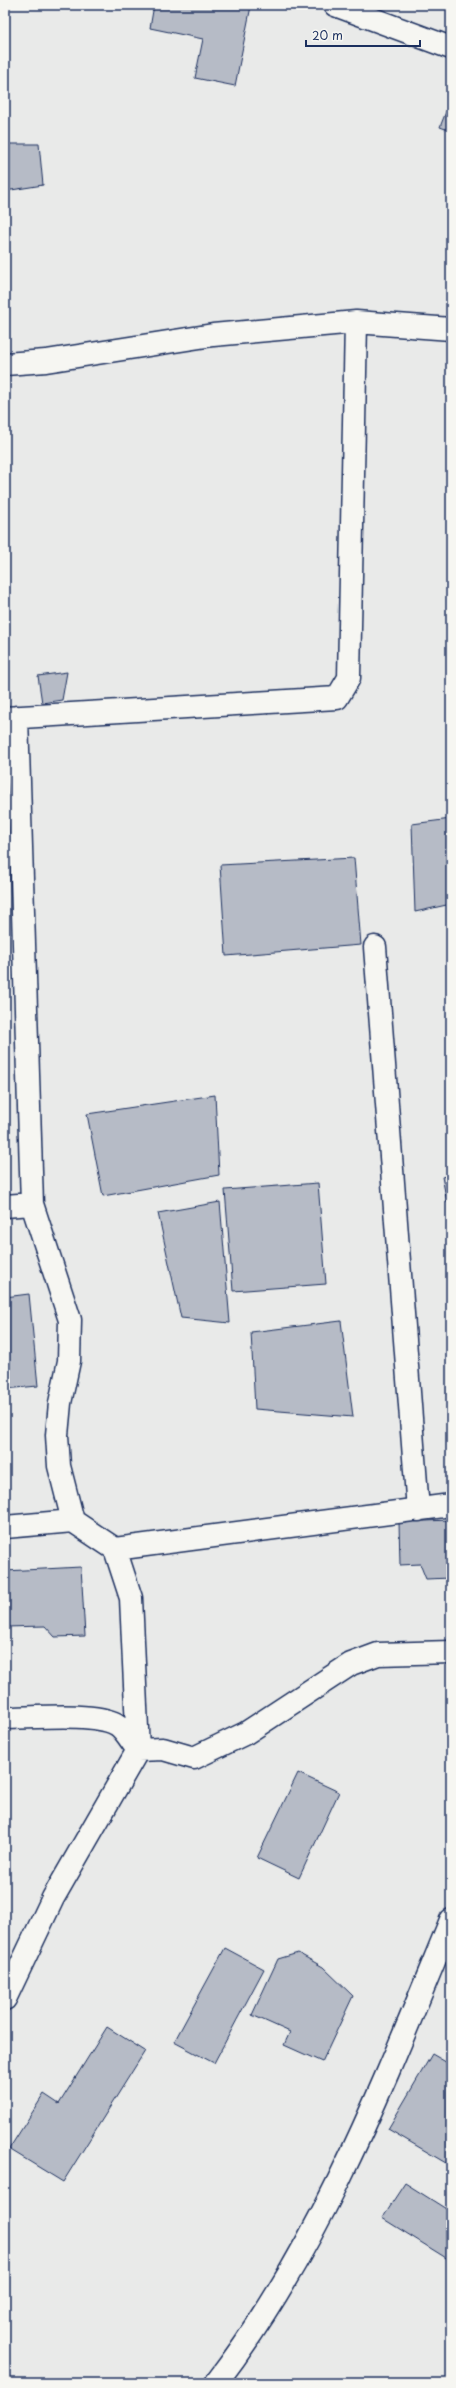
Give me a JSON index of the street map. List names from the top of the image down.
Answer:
{
  "scale_bar": "20 m"
}
